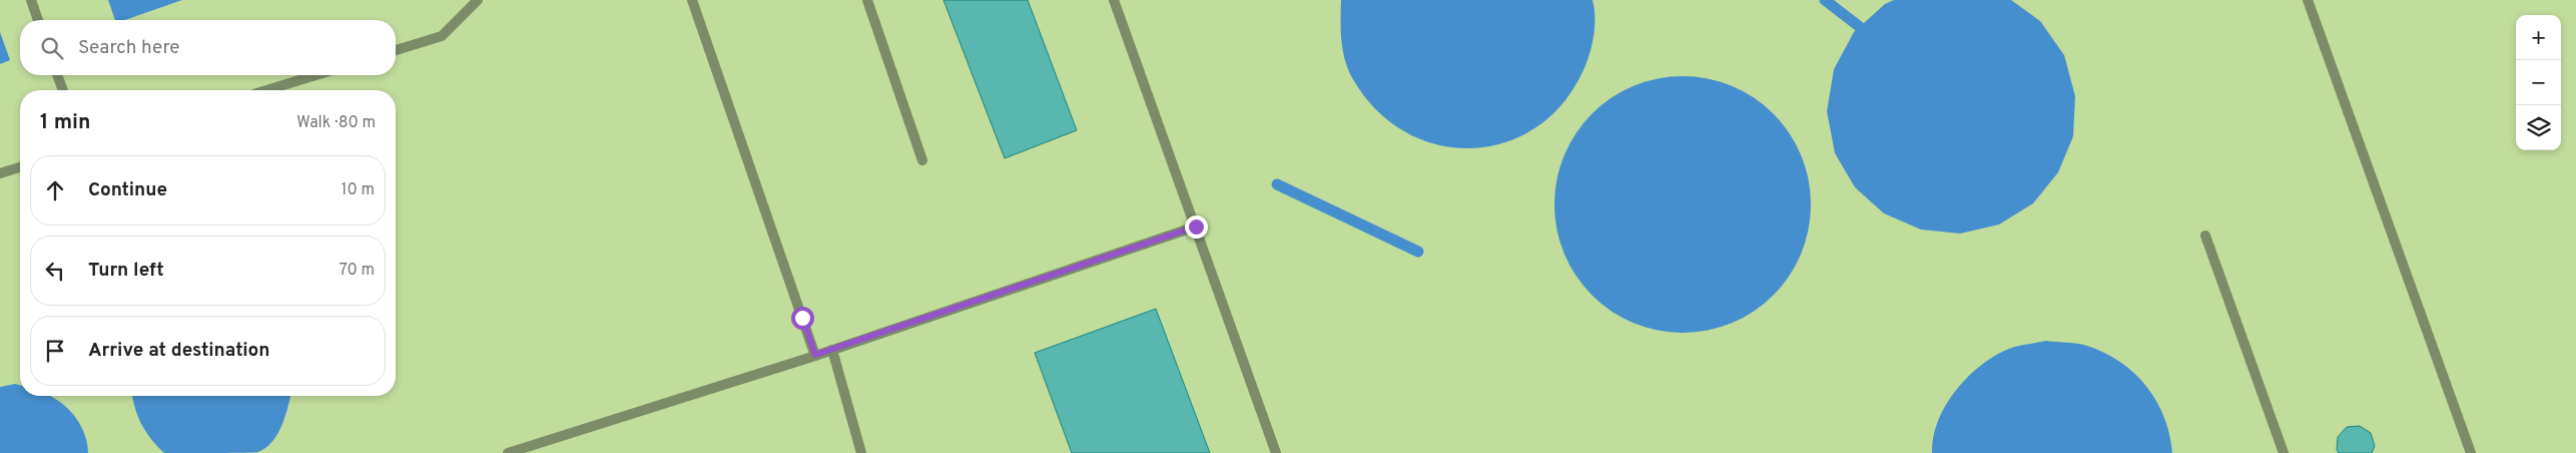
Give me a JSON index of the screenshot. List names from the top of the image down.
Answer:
{
  "page": {
    "map_buttons": ["+", "−"],
    "search": "Search here",
    "heading": ["1 min", "Walk · 80 m"],
    "list": [
      ["Continue", "10 m"],
      ["Turn left", "70 m"],
      "Arrive at destination"
    ]
  }
}
